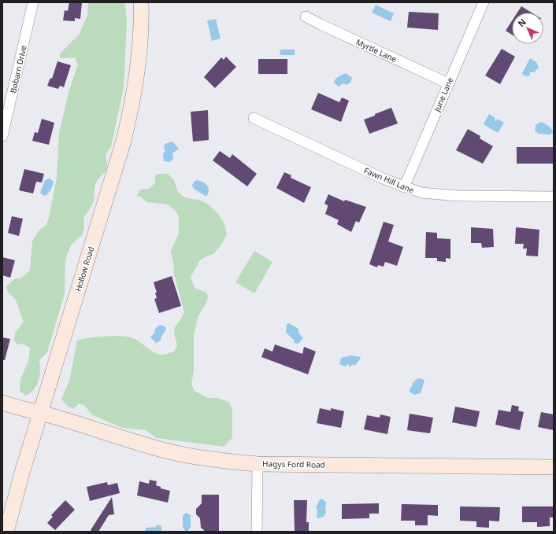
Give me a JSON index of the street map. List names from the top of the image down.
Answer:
{
  "streets": {
    "street": [
      "Myrtle Lane",
      "Bobarn Drive",
      "June Lane",
      "Fawn Hill Lane",
      "Hollow Road",
      "Hagys Ford Road"
    ]
  },
  "crossings": [
    ["Myrtle Lane", "June Lane"],
    ["June Lane", "Fawn Hill Lane"],
    ["Hollow Road", "Hagys Ford Road"]
  ],
  "north": "top left"
}
